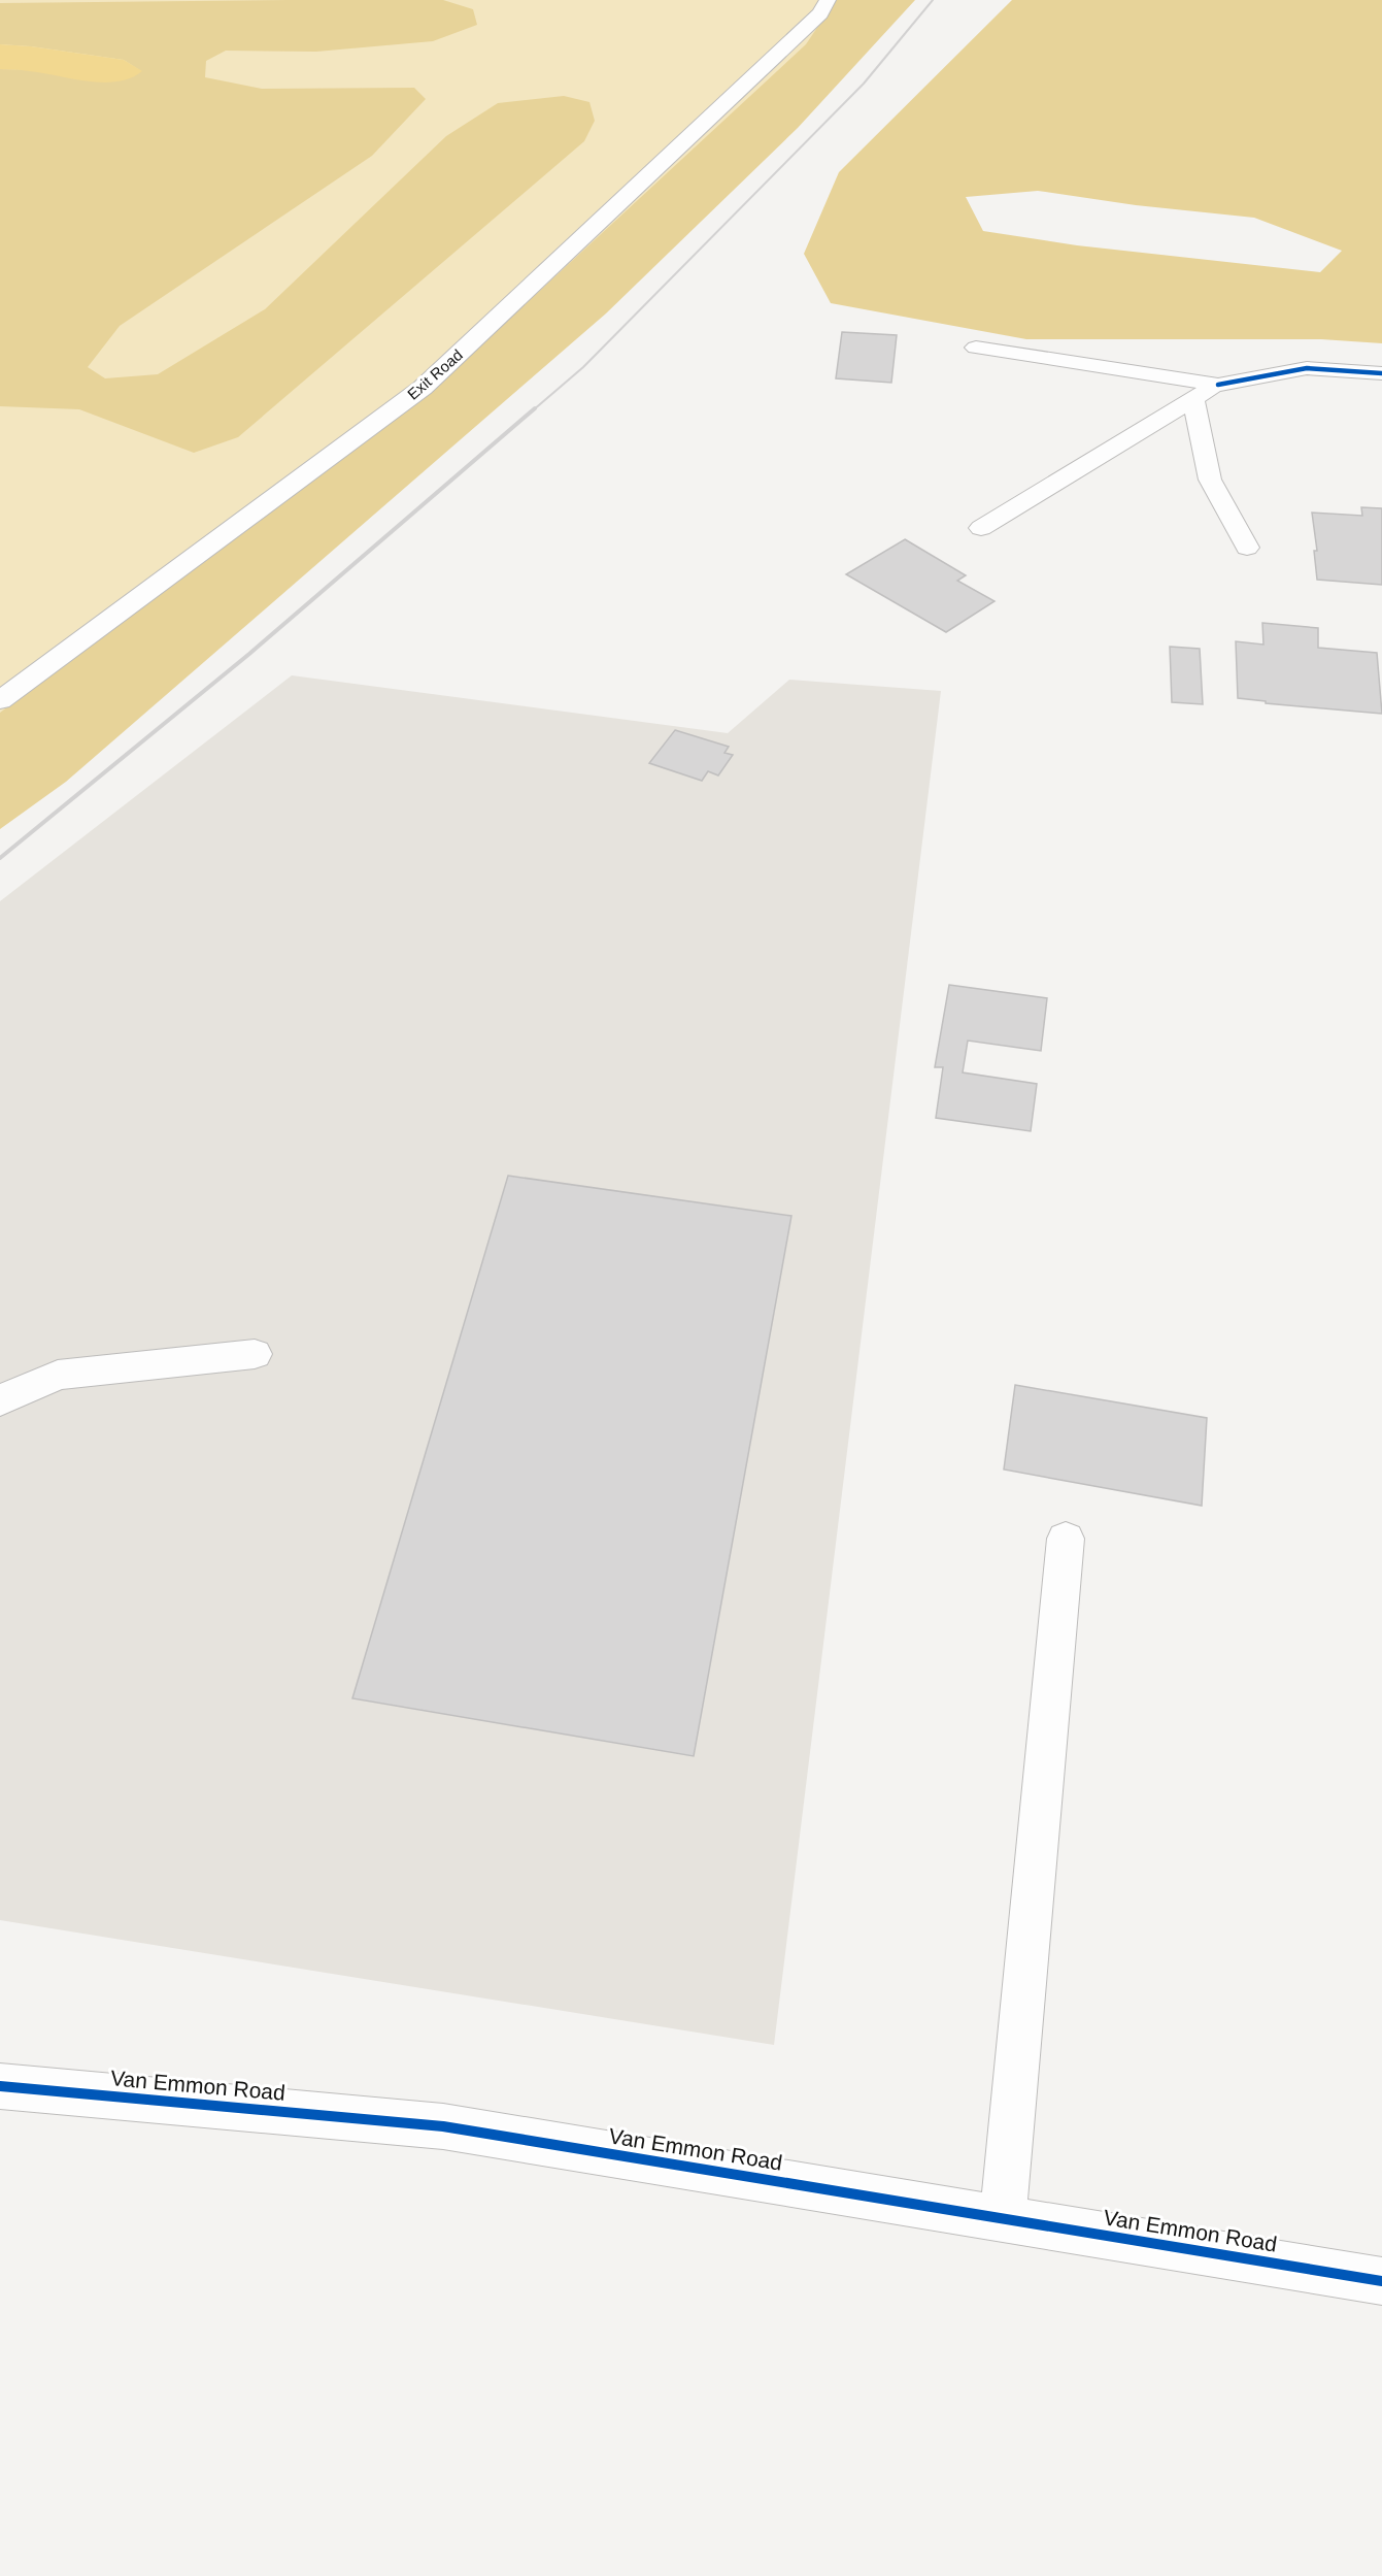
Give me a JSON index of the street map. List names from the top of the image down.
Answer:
{
  "streets": {
    "street": ["Exit Road", "Van Emmon Road"]
  }
}
